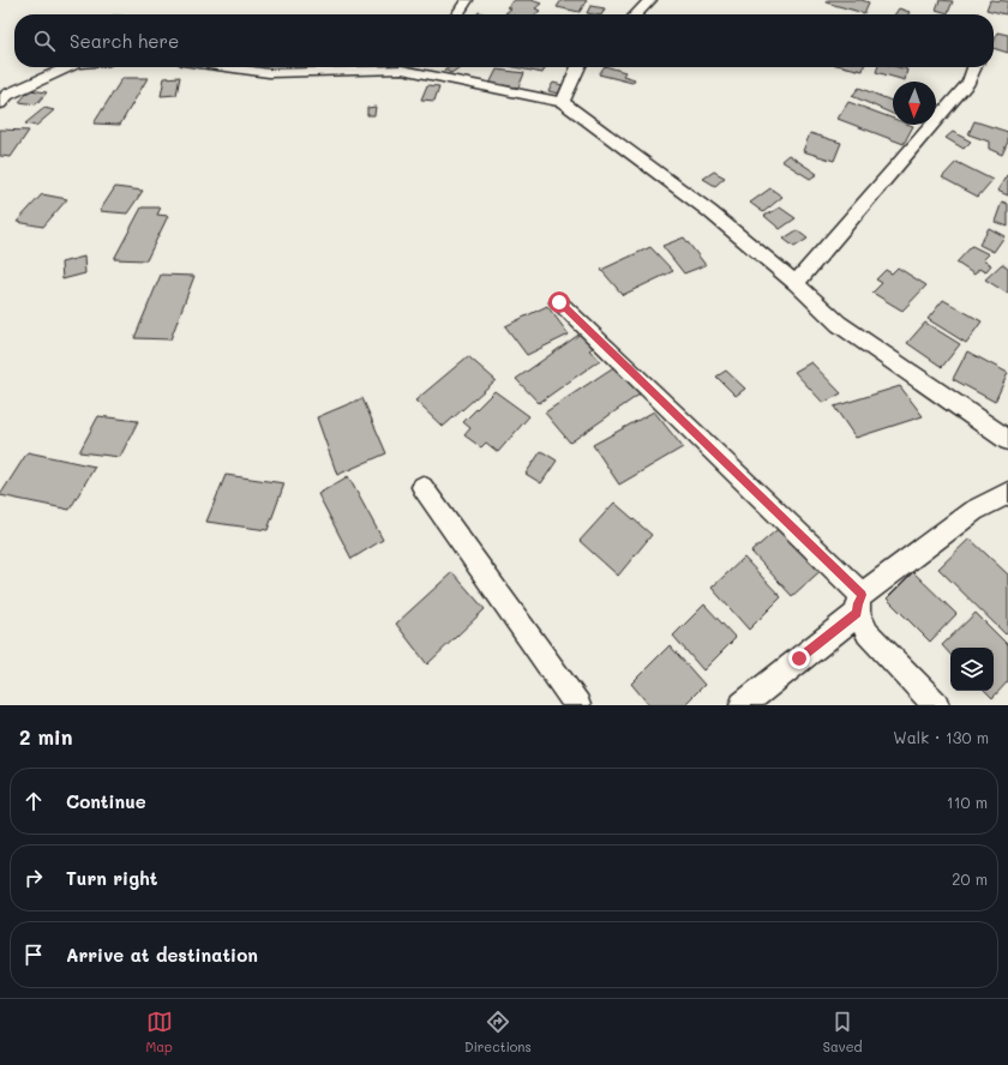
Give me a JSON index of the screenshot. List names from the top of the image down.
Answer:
{
  "north": "bottom",
  "page": {
    "search": "Search here",
    "heading": ["2 min", "Walk · 130 m"],
    "list": [
      ["Continue", "110 m"],
      ["Turn right", "20 m"],
      "Arrive at destination"
    ],
    "nav": ["Map", "Directions", "Saved"]
  }
}
